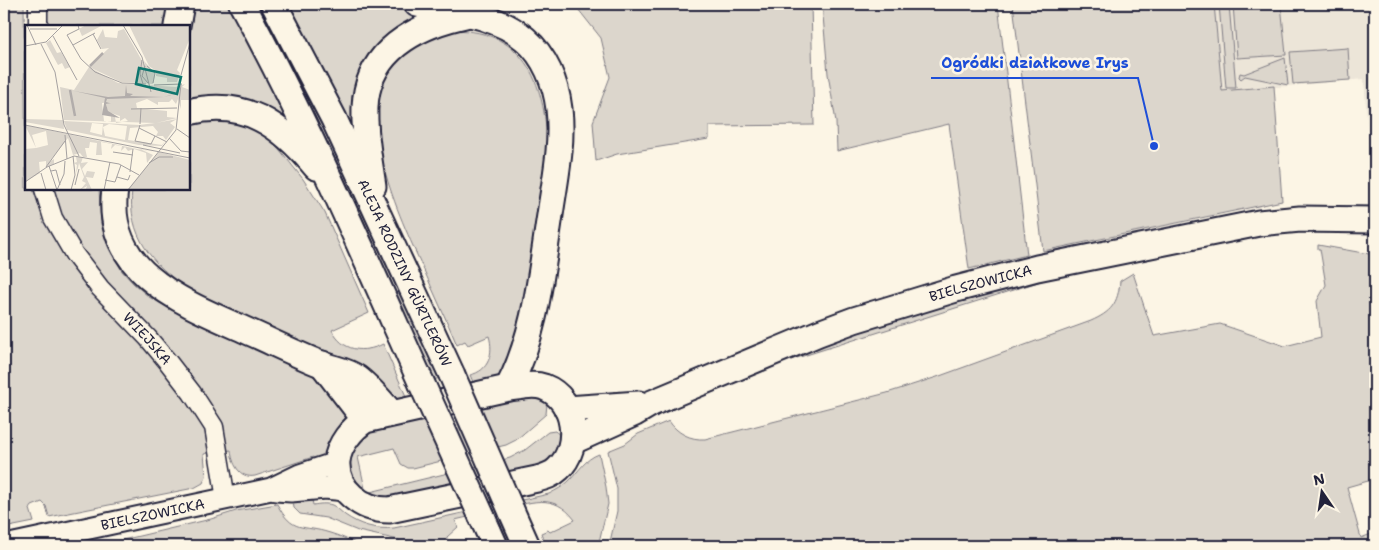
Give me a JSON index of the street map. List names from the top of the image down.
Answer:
{
  "streets": {
    "main road": ["ALEJA RODZINY GÜRTLERÓW", "BIELSZOWICKA"],
    "street": ["WIEJSKA"]
  },
  "crossings": [
    ["BIELSZOWICKA", "WIEJSKA"]
  ],
  "places": ["Ogródki działkowe Irys"],
  "north": "top"
}
